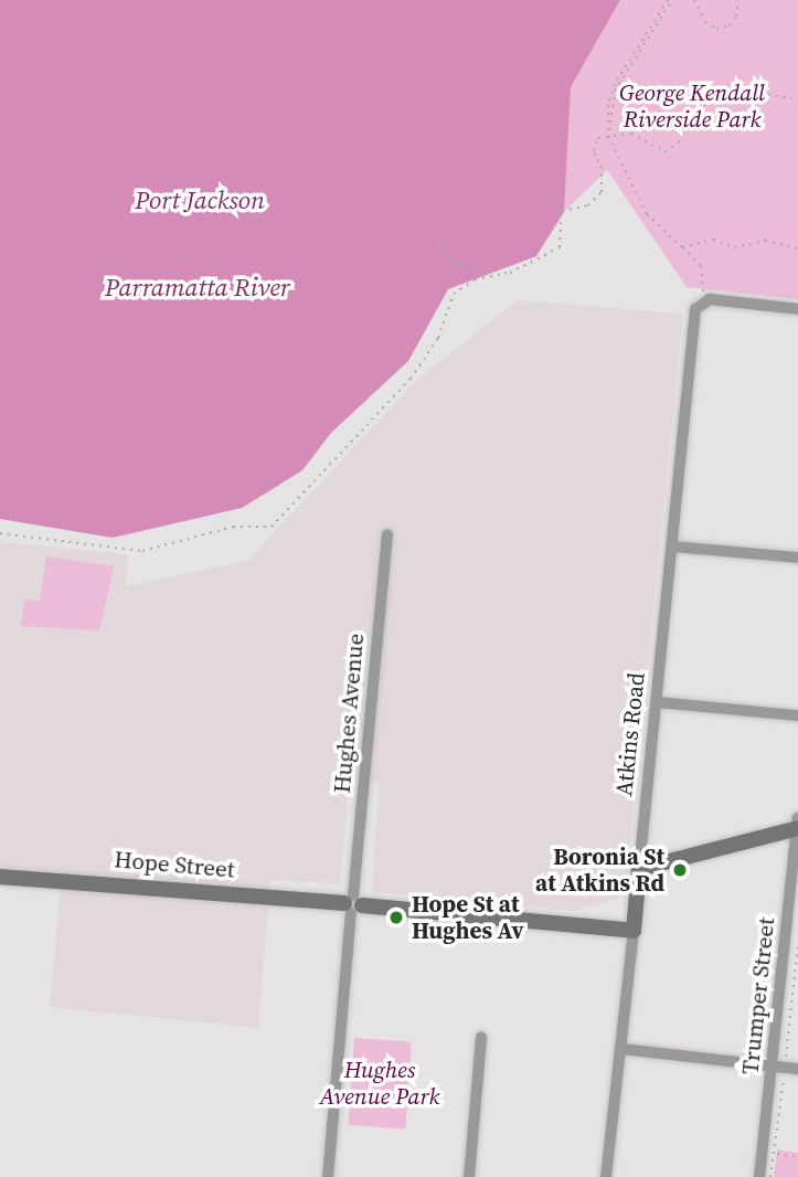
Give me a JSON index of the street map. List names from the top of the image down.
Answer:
{
  "streets": {
    "street": [
      "Hughes Avenue",
      "Atkins Road",
      "Hope Street",
      "Trumper Street"
    ]
  },
  "crossings": [
    ["Hughes Avenue", "Hope Street"],
    ["Atkins Road", "Hope Street"]
  ],
  "water": ["Port Jackson", "Parramatta River"],
  "parks": ["George Kendall Riverside Park", "Hughes Avenue Park"],
  "places": ["Boronia St at Atkins Rd", "Hope St at Hughes Av"]
}
